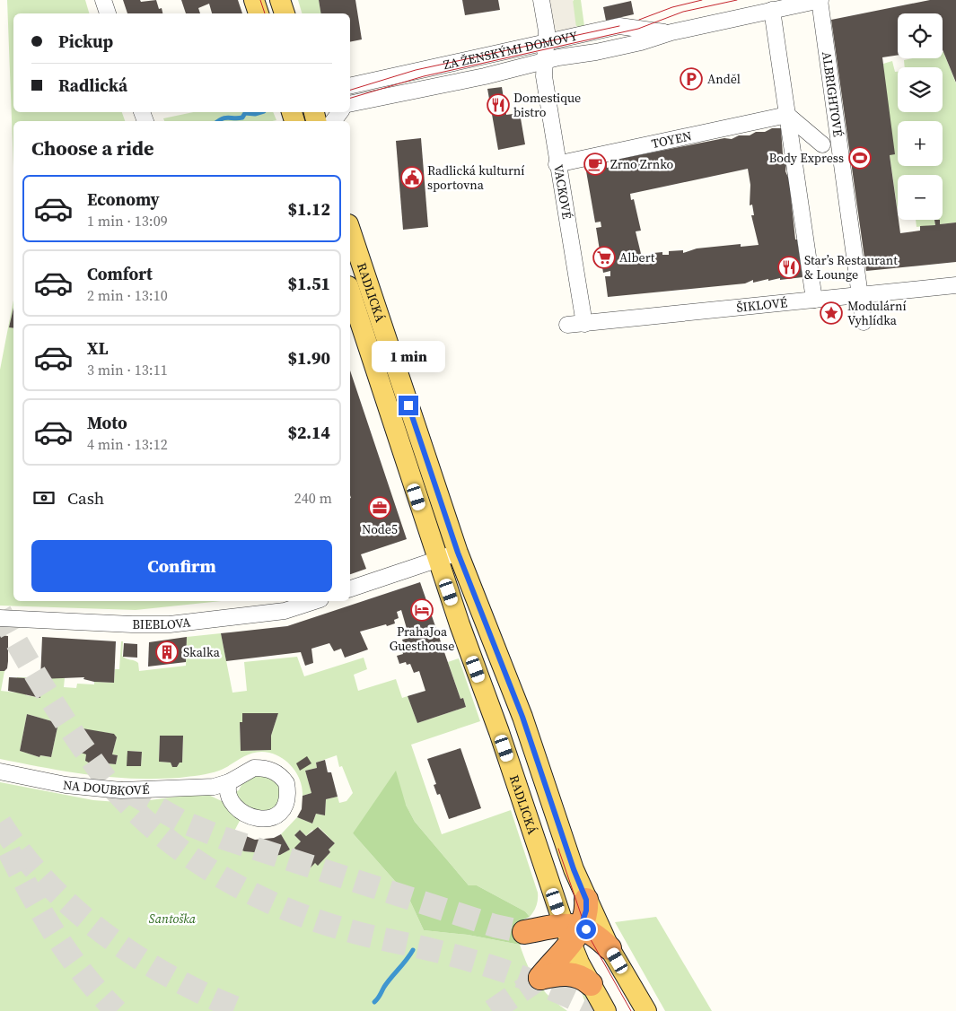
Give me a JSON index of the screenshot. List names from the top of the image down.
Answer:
{
  "streets": {
    "main road": ["RADLICKÁ"],
    "street": [
      "ZA ŽENSKÝMI DOMOVY",
      "ALBRIGHTOVÉ",
      "TOYEN",
      "VACKOVÉ",
      "ŠIKLOVÉ",
      "BIEBLOVA",
      "NA DOUBKOVÉ"
    ]
  },
  "crossings": [
    ["ZA ŽENSKÝMI DOMOVY", "ALBRIGHTOVÉ"],
    ["ZA ŽENSKÝMI DOMOVY", "VACKOVÉ"],
    ["ALBRIGHTOVÉ", "ŠIKLOVÉ"],
    ["TOYEN", "VACKOVÉ"],
    ["VACKOVÉ", "ŠIKLOVÉ"]
  ],
  "parks": ["Santoška"],
  "places": {
    "parking": ["Anděl"],
    "restaurant": ["Domestique bistro", "Star’s Restaurant & Lounge"],
    "sports": ["Body Express"],
    "cafe": ["Zrno Zrnko"],
    "public building": ["Radlická kulturní sportovna"],
    "supermarket": ["Albert"],
    "place": ["Modulární Vyhlídka"],
    "office": ["Node5"],
    "hotel": ["PrahaJoa Guesthouse"],
    "building": ["Skalka"]
  },
  "page": {
    "map_buttons": ["+", "−"],
    "banner": ["Pickup", "Radlická"],
    "heading": "Choose a ride",
    "list": [
      {
        "name": "Economy",
        "note": "1 min · 13:09",
        "value": "$1.12"
      },
      {
        "name": "Comfort",
        "note": "2 min · 13:10",
        "value": "$1.51"
      },
      {
        "name": "XL",
        "note": "3 min · 13:11",
        "value": "$1.90"
      },
      {
        "name": "Moto",
        "note": "4 min · 13:12",
        "value": "$2.14"
      }
    ],
    "bubble": "1 min",
    "pay": ["Cash", "240 m"],
    "buttons": "Confirm"
  }
}
